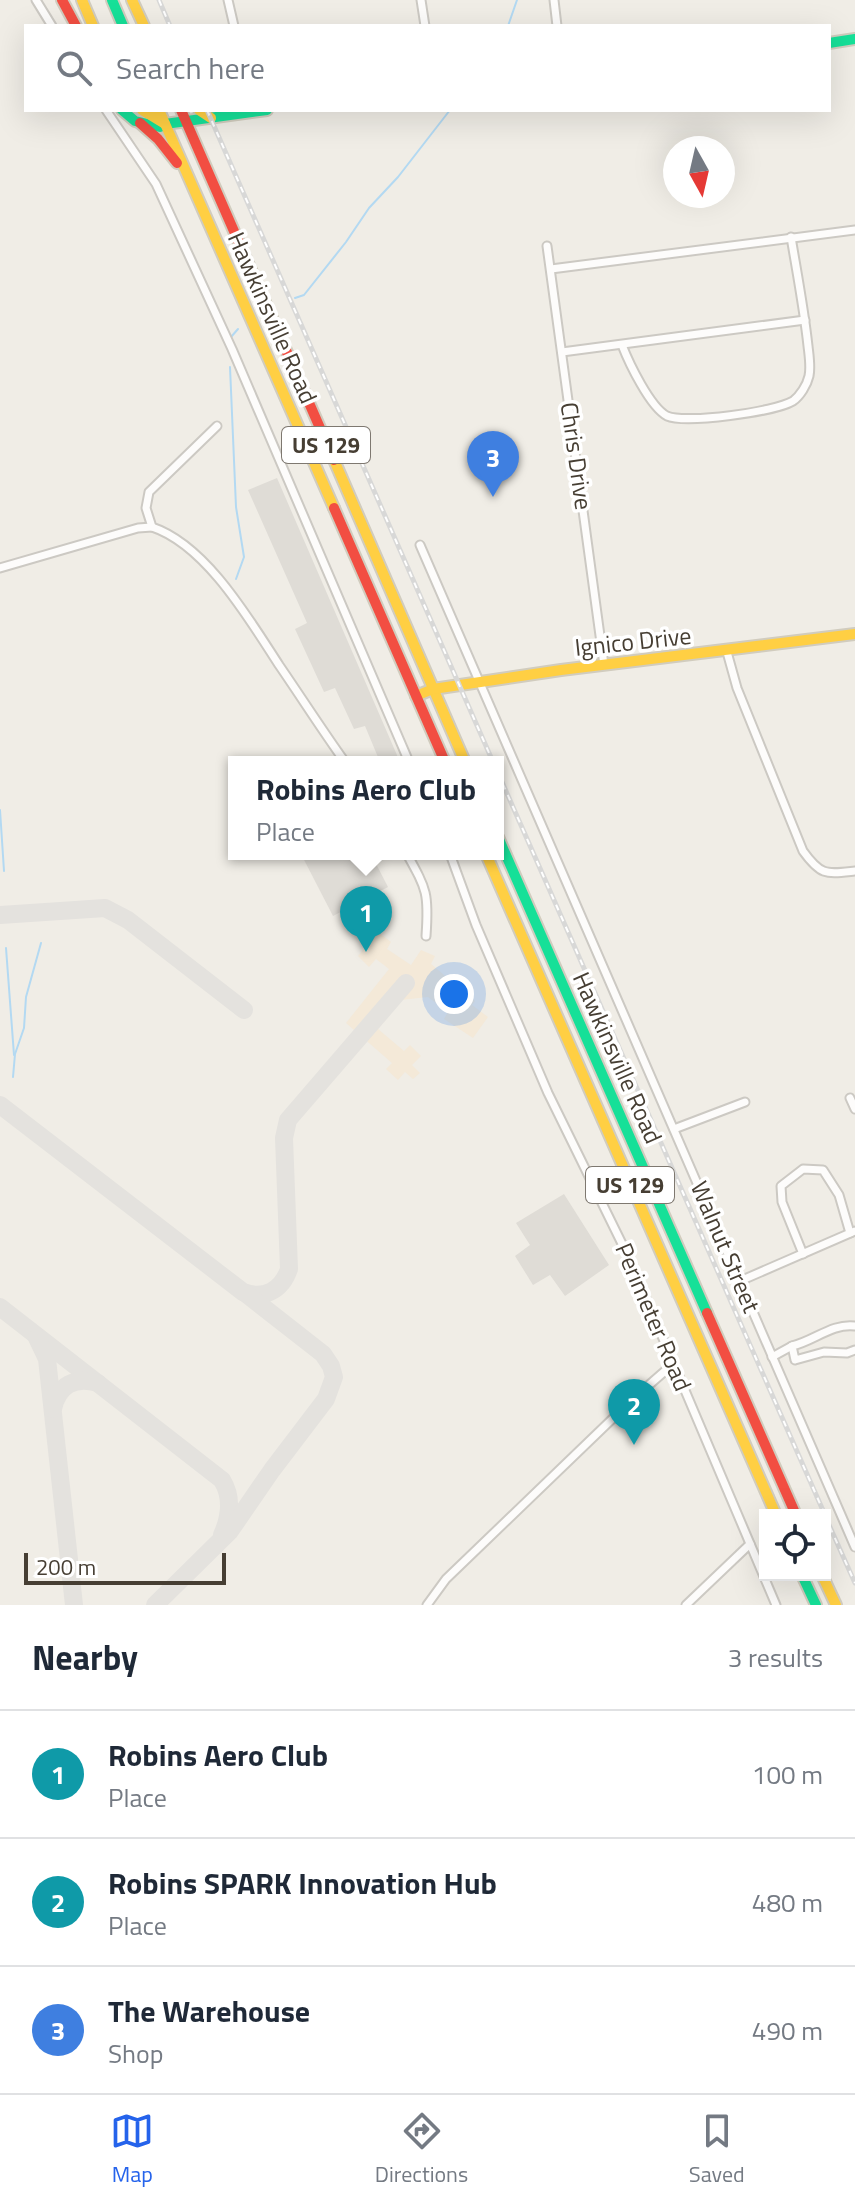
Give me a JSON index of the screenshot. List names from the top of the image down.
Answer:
{
  "streets": {
    "main road": ["Hawkinsville Road", "US 129", "Ignico Drive"],
    "street": ["Chris Drive", "Walnut Street", "Perimeter Road"]
  },
  "crossings": [
    ["Hawkinsville Road", "Ignico Drive"],
    ["Chris Drive", "Ignico Drive"],
    ["Ignico Drive", "Walnut Street"]
  ],
  "scale_bar": "200 m",
  "north": "bottom",
  "page": {
    "search": "Search here",
    "pins": ["3", "1", "2"],
    "popup": ["Robins Aero Club", "Place"],
    "scale": "200 m",
    "heading": ["Nearby", "3 results"],
    "list": [
      {
        "mark": "1",
        "name": "Robins Aero Club",
        "note": "Place",
        "value": "100 m"
      },
      {
        "mark": "2",
        "name": "Robins SPARK Innovation Hub",
        "note": "Place",
        "value": "480 m"
      },
      {
        "mark": "3",
        "name": "The Warehouse",
        "note": "Shop",
        "value": "490 m"
      }
    ],
    "nav": ["Map", "Directions", "Saved"]
  }
}
